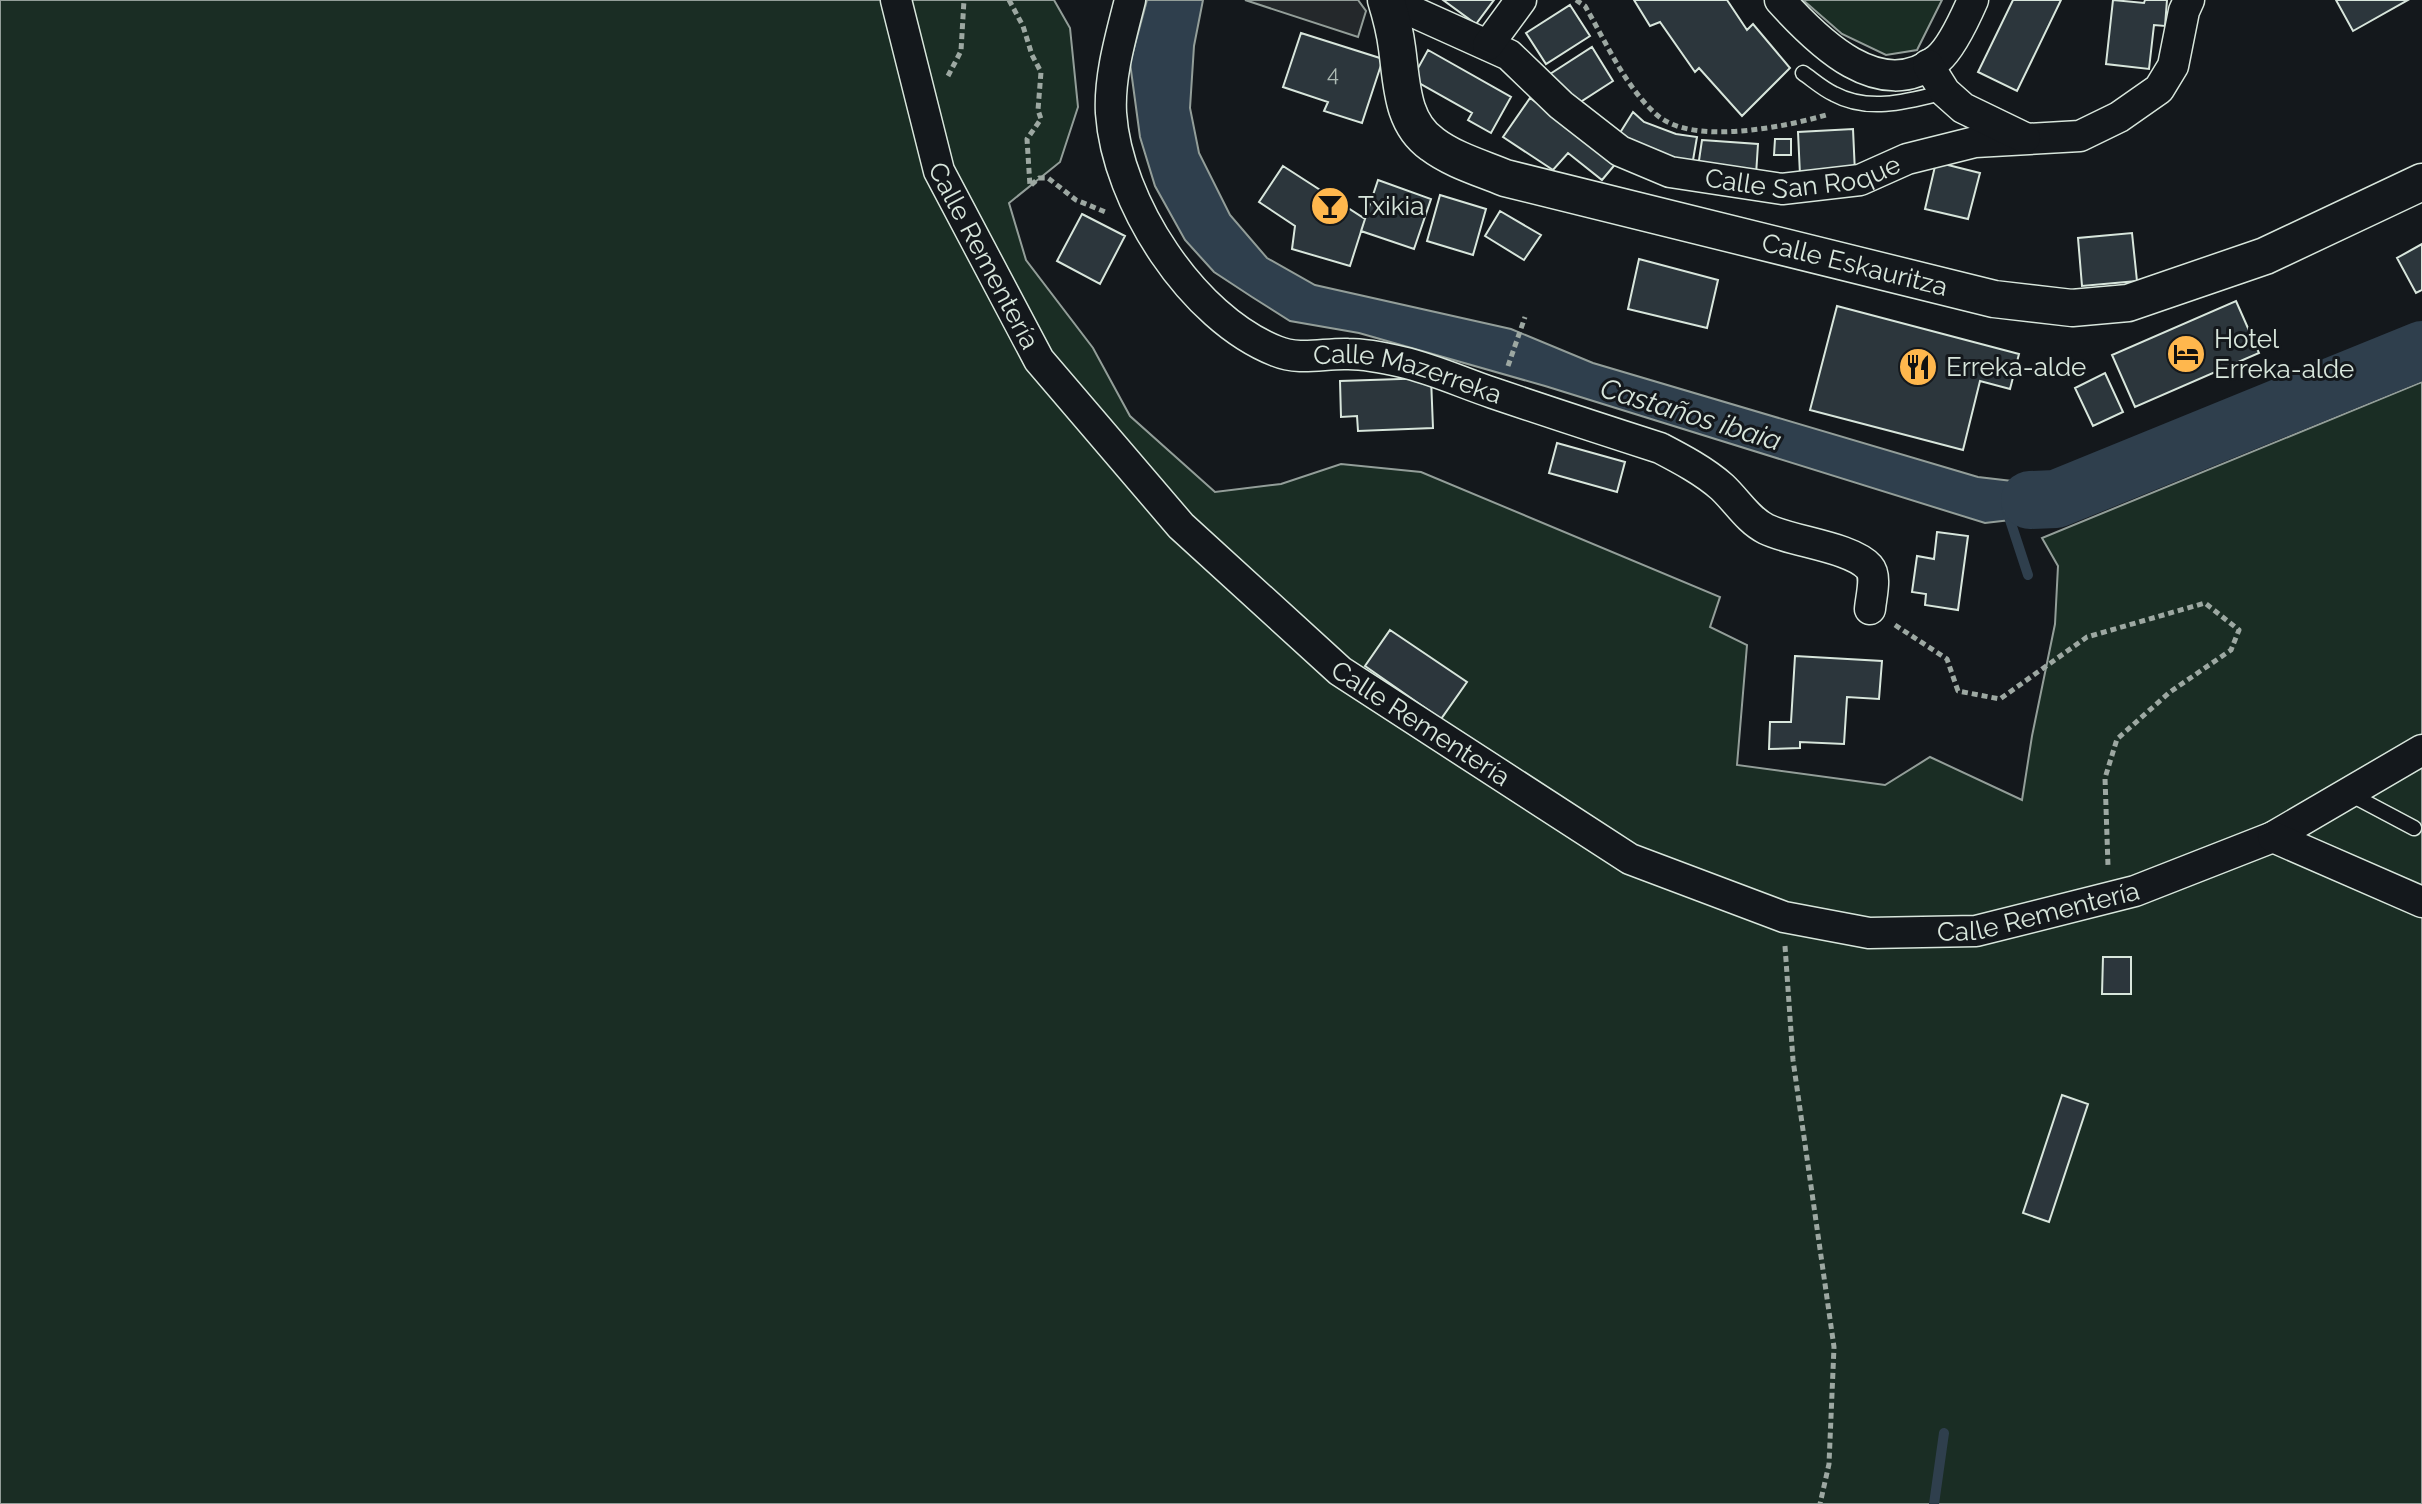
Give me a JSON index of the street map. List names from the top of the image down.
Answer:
{
  "streets": {
    "street": [
      "Calle San Roque",
      "Calle Rementería",
      "Calle Eskauritza",
      "Calle Mazerreka"
    ]
  },
  "crossings": [
    ["Calle San Roque", "Calle Eskauritza"]
  ],
  "water": ["Castaños ibaia"],
  "places": {
    "bar": ["Txikia"],
    "hotel": ["Hotel Erreka-alde"],
    "restaurant": ["Erreka-alde"]
  },
  "house_numbers": ["4"]
}
